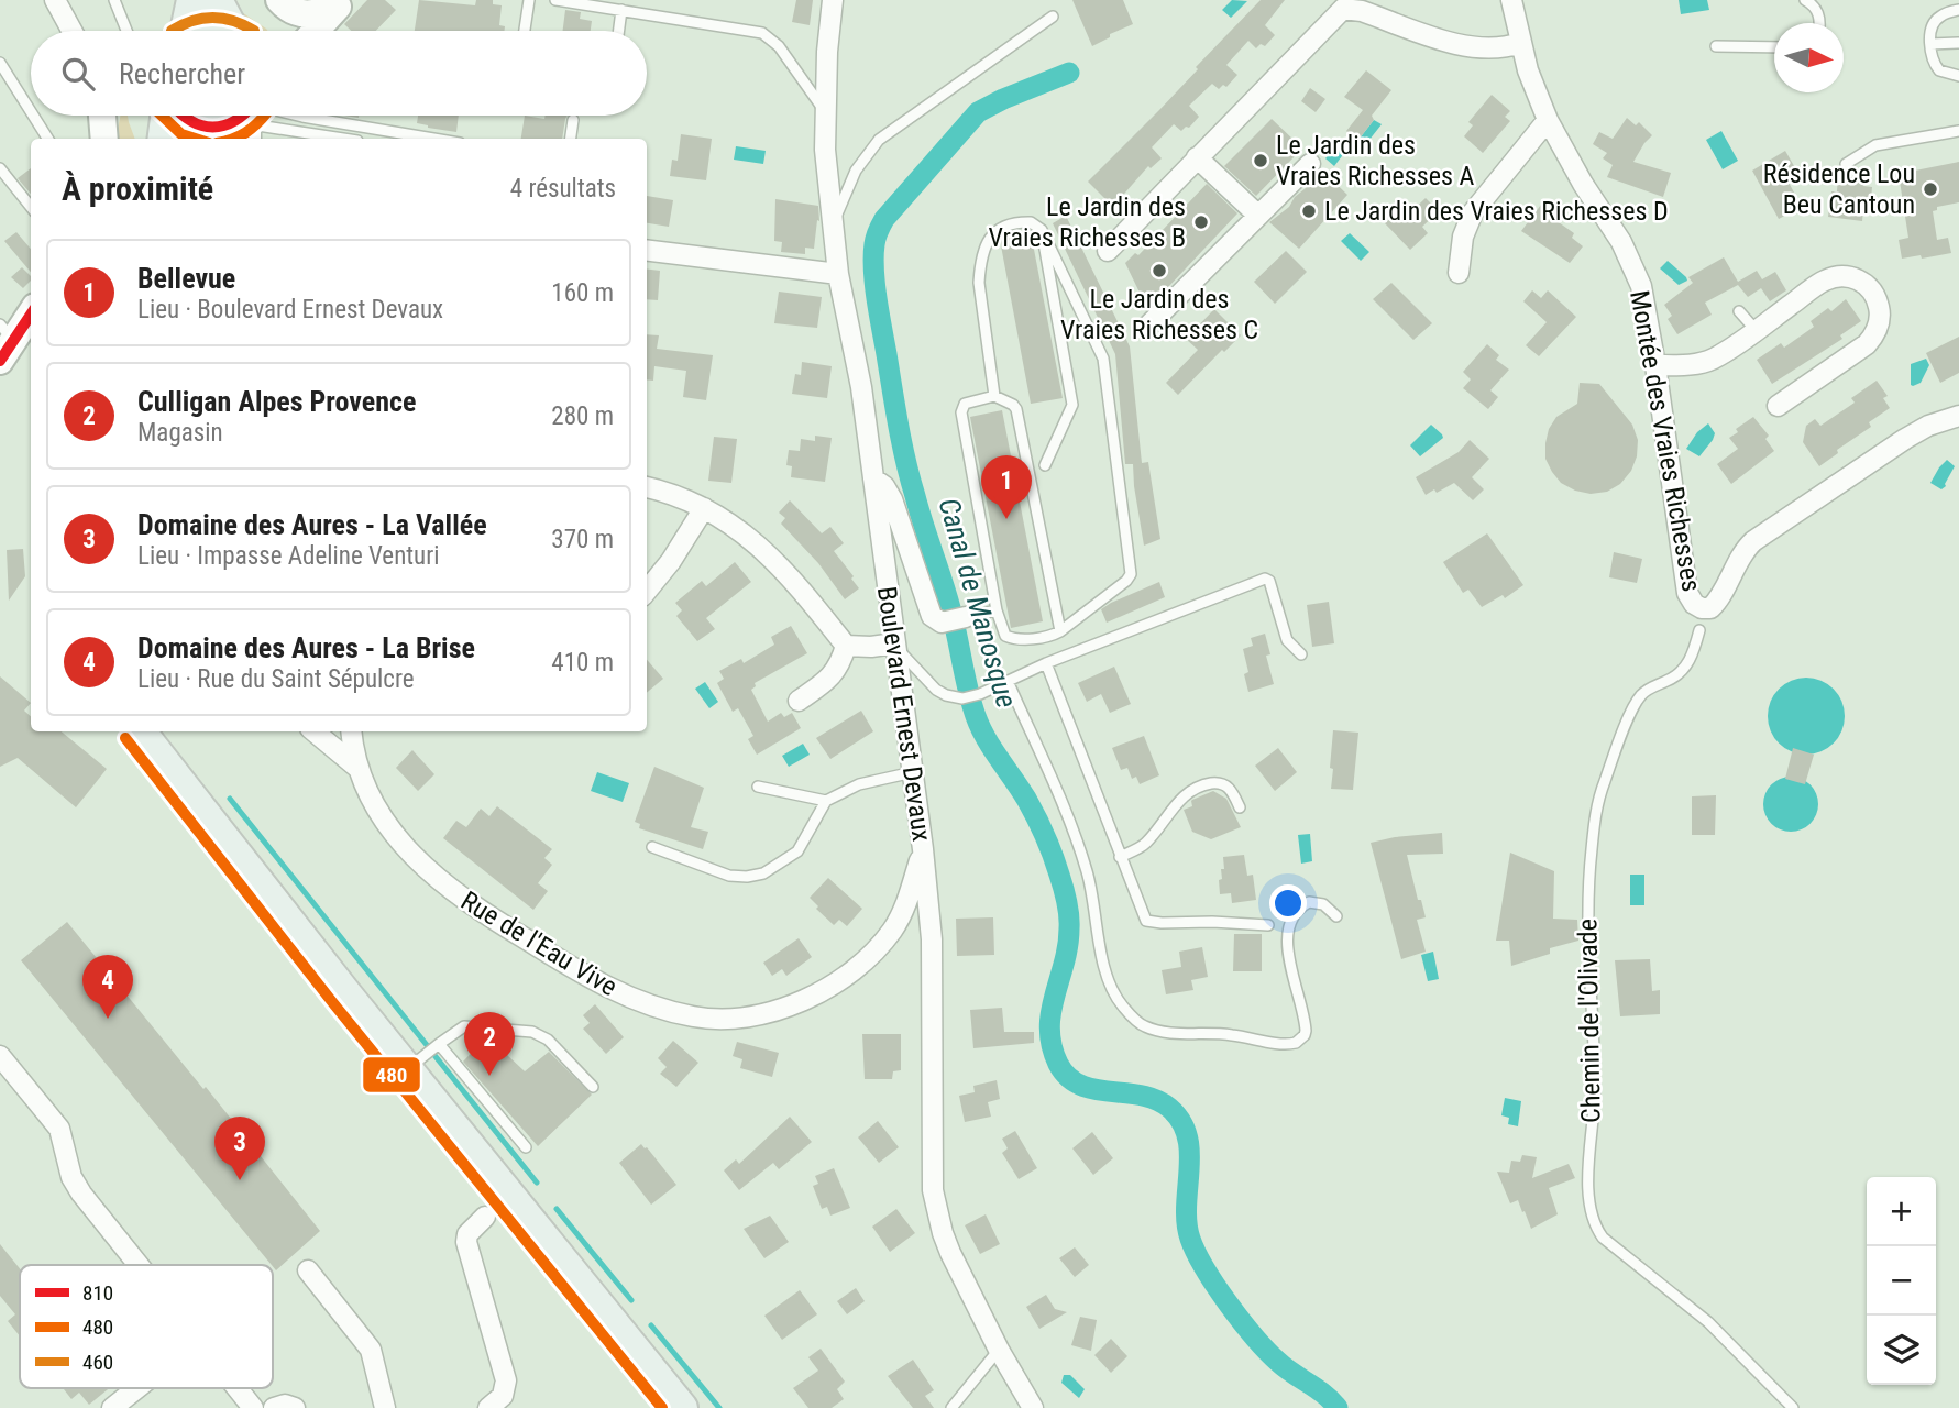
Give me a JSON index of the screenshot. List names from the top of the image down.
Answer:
{
  "streets": {
    "street": ["Montée des Vraies Richesses", "Boulevard Ernest Devaux", "Rue de l'Eau Vive"],
    "lane": ["Chemin de l'Olivade"]
  },
  "crossings": [
    ["Montée des Vraies Richesses", "Chemin de l'Olivade"],
    ["Boulevard Ernest Devaux", "Rue de l'Eau Vive"]
  ],
  "water": ["Canal de Manosque"],
  "places": [
    "Le Jardin des Vraies Richesses A",
    "Résidence Lou Beu Cantoun",
    "Le Jardin des Vraies Richesses D",
    "Le Jardin des Vraies Richesses B",
    "Le Jardin des Vraies Richesses C"
  ],
  "lines": ["transit line 460", "transit line 810", "transit line 480"],
  "legend": ["810", "480", "460"],
  "north": "right",
  "page": {
    "search": "Rechercher",
    "heading": ["À proximité", "4 résultats"],
    "list": [
      {
        "mark": "1",
        "name": "Bellevue",
        "note": "Lieu · Boulevard Ernest Devaux",
        "value": "160 m"
      },
      {
        "mark": "2",
        "name": "Culligan Alpes Provence",
        "note": "Magasin",
        "value": "280 m"
      },
      {
        "mark": "3",
        "name": "Domaine des Aures - La Vallée",
        "note": "Lieu · Impasse Adeline Venturi",
        "value": "370 m"
      },
      {
        "mark": "4",
        "name": "Domaine des Aures - La Brise",
        "note": "Lieu · Rue du Saint Sépulcre",
        "value": "410 m"
      }
    ],
    "pins": [
      "1",
      "4",
      "2",
      "3"
    ],
    "map_buttons": ["+", "−"]
  }
}
